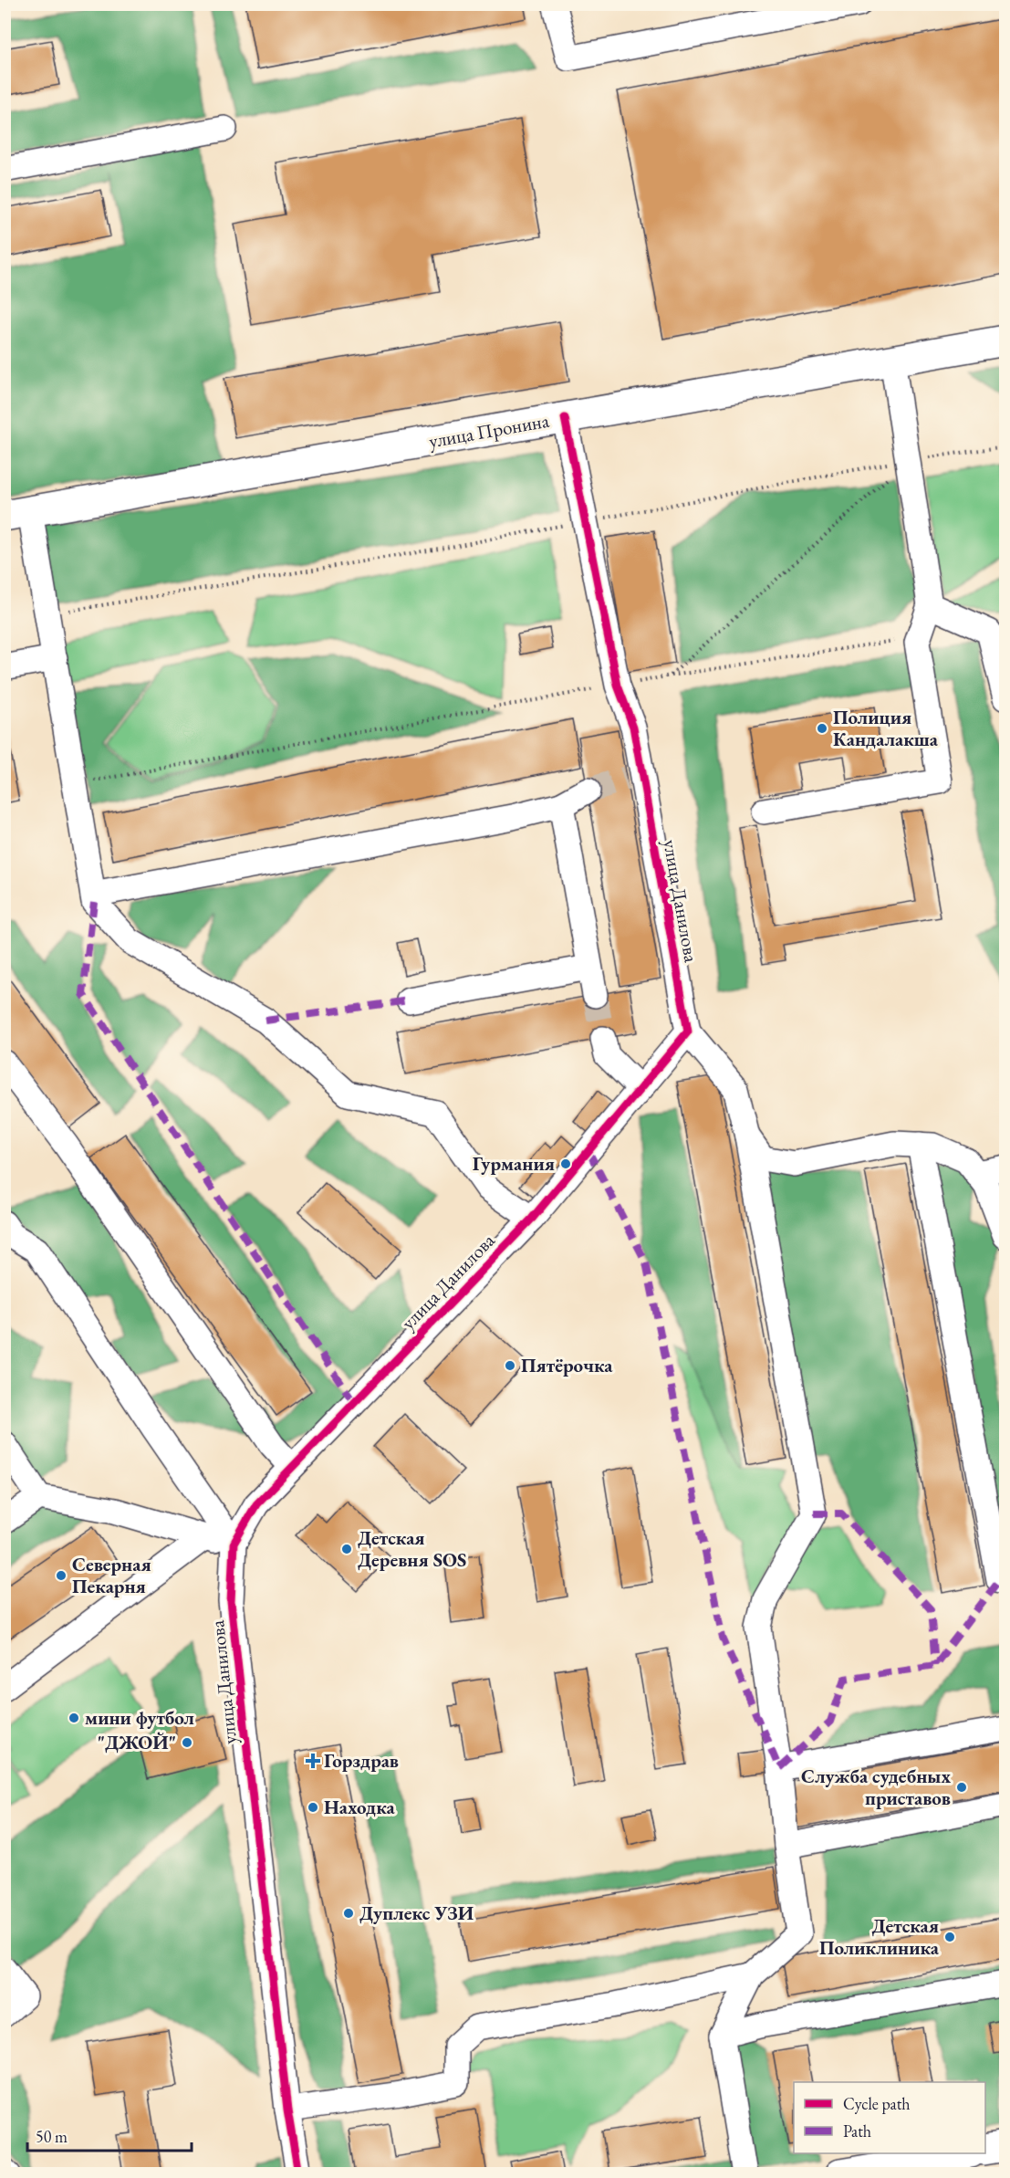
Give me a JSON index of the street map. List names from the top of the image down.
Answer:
{
  "streets": {
    "main road": ["улица Пронина"],
    "street": ["улица Данилова"]
  },
  "crossings": [
    ["улица Пронина", "улица Данилова"]
  ],
  "places": {
    "other": [
      "Полиция Кандалакша",
      "Гурмания",
      "Пятёрочка",
      "Детская Деревня SOS",
      "Северная Пекарня",
      "мини футбол",
      "\"ДЖОЙ\"",
      "Служба судебных приставов",
      "Находка",
      "Дуплекс УЗИ",
      "Детская Поликлиника"
    ],
    "health": ["Горздрав"]
  },
  "legend": ["Cycle path", "Path"],
  "scale_bar": "50 m"
}
